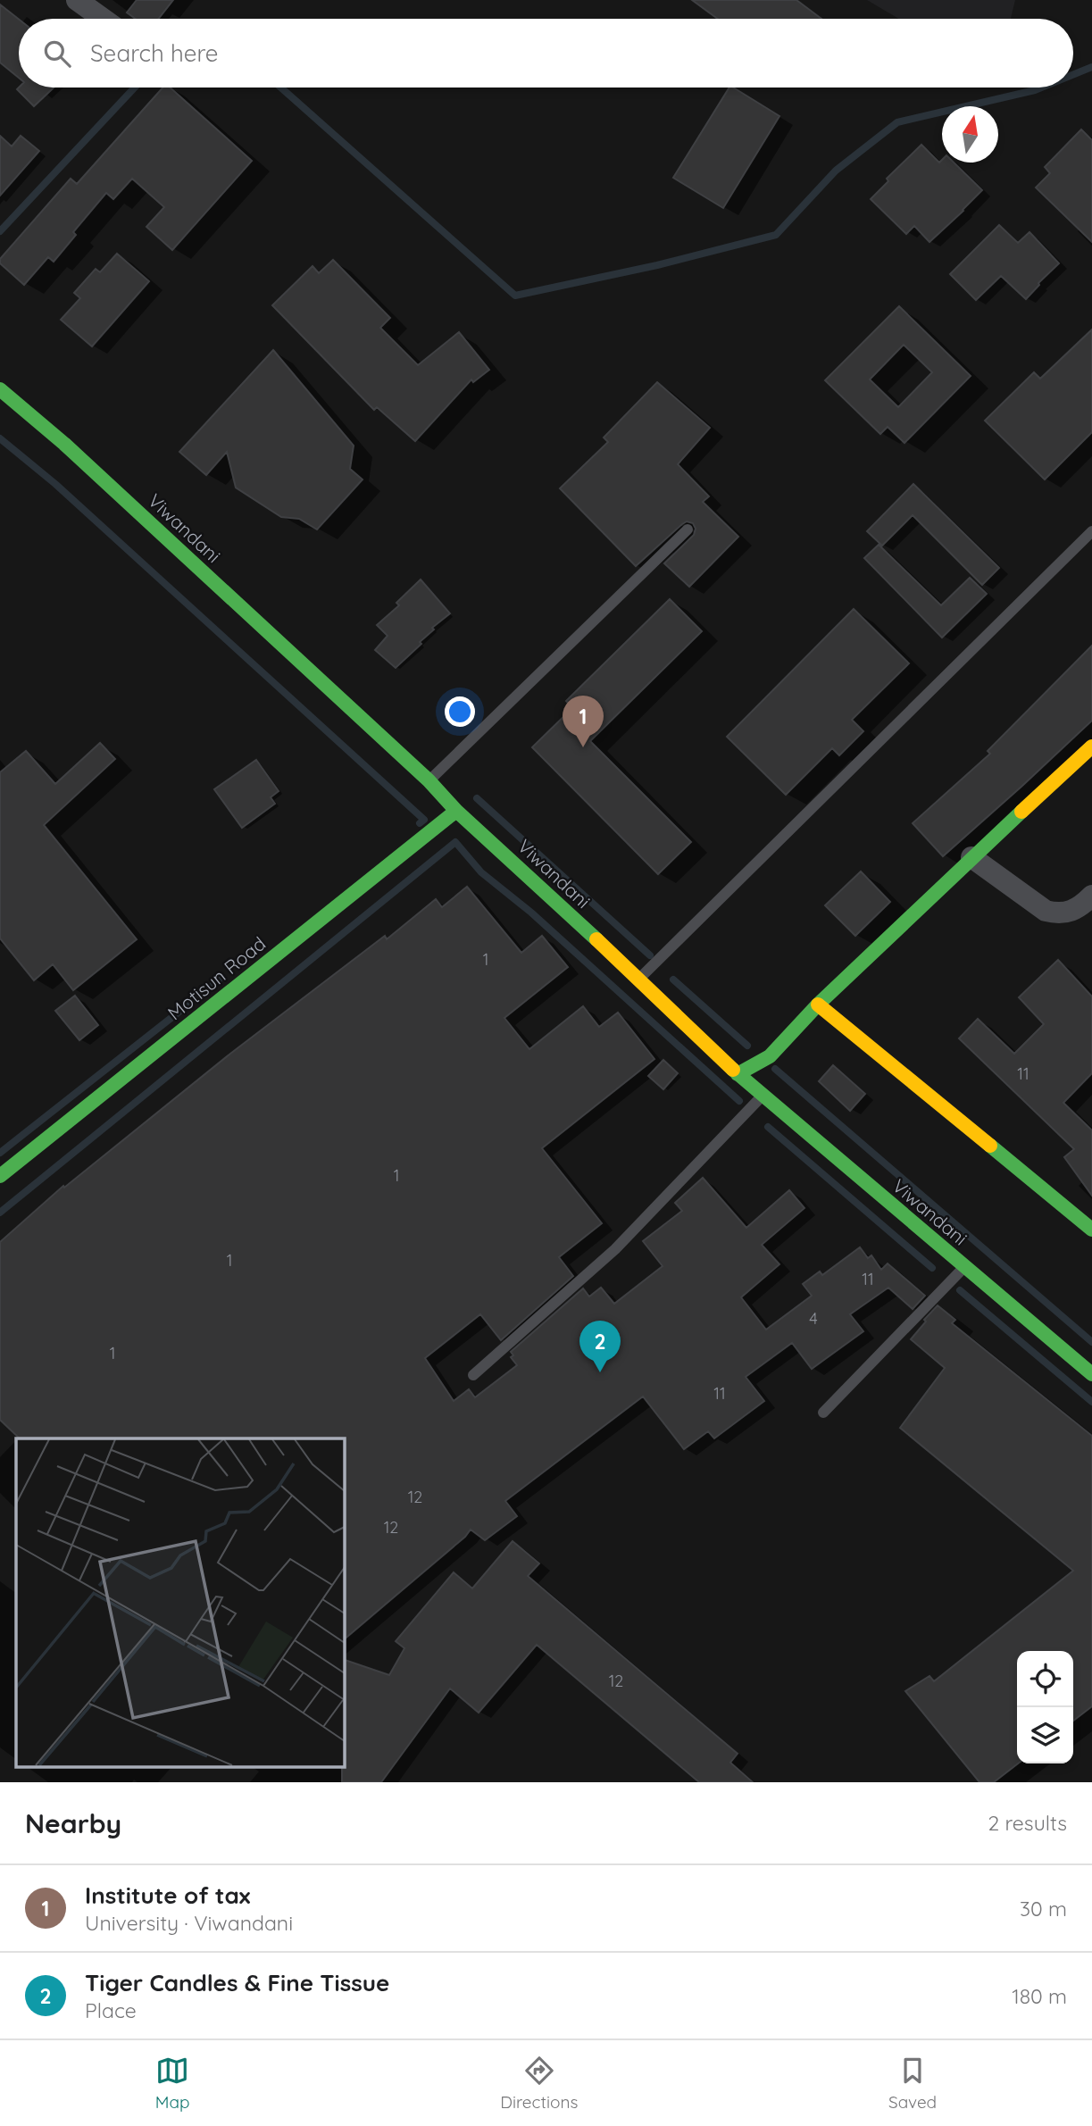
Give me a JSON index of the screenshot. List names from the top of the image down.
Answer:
{
  "streets": {
    "street": ["Viwandani", "Motisun Road"]
  },
  "crossings": [
    ["Viwandani", "Motisun Road"]
  ],
  "house_numbers": [
    "1",
    "11",
    "1",
    "1",
    "11",
    "4",
    "1",
    "11",
    "12",
    "12",
    "12"
  ],
  "north": "top",
  "page": {
    "search": "Search here",
    "pins": ["1", "2"],
    "heading": ["Nearby", "2 results"],
    "list": [
      {
        "mark": "1",
        "name": "Institute of tax",
        "note": "University · Viwandani",
        "value": "30 m"
      },
      {
        "mark": "2",
        "name": "Tiger Candles & Fine Tissue",
        "note": "Place",
        "value": "180 m"
      }
    ],
    "nav": ["Map", "Directions", "Saved"]
  }
}
